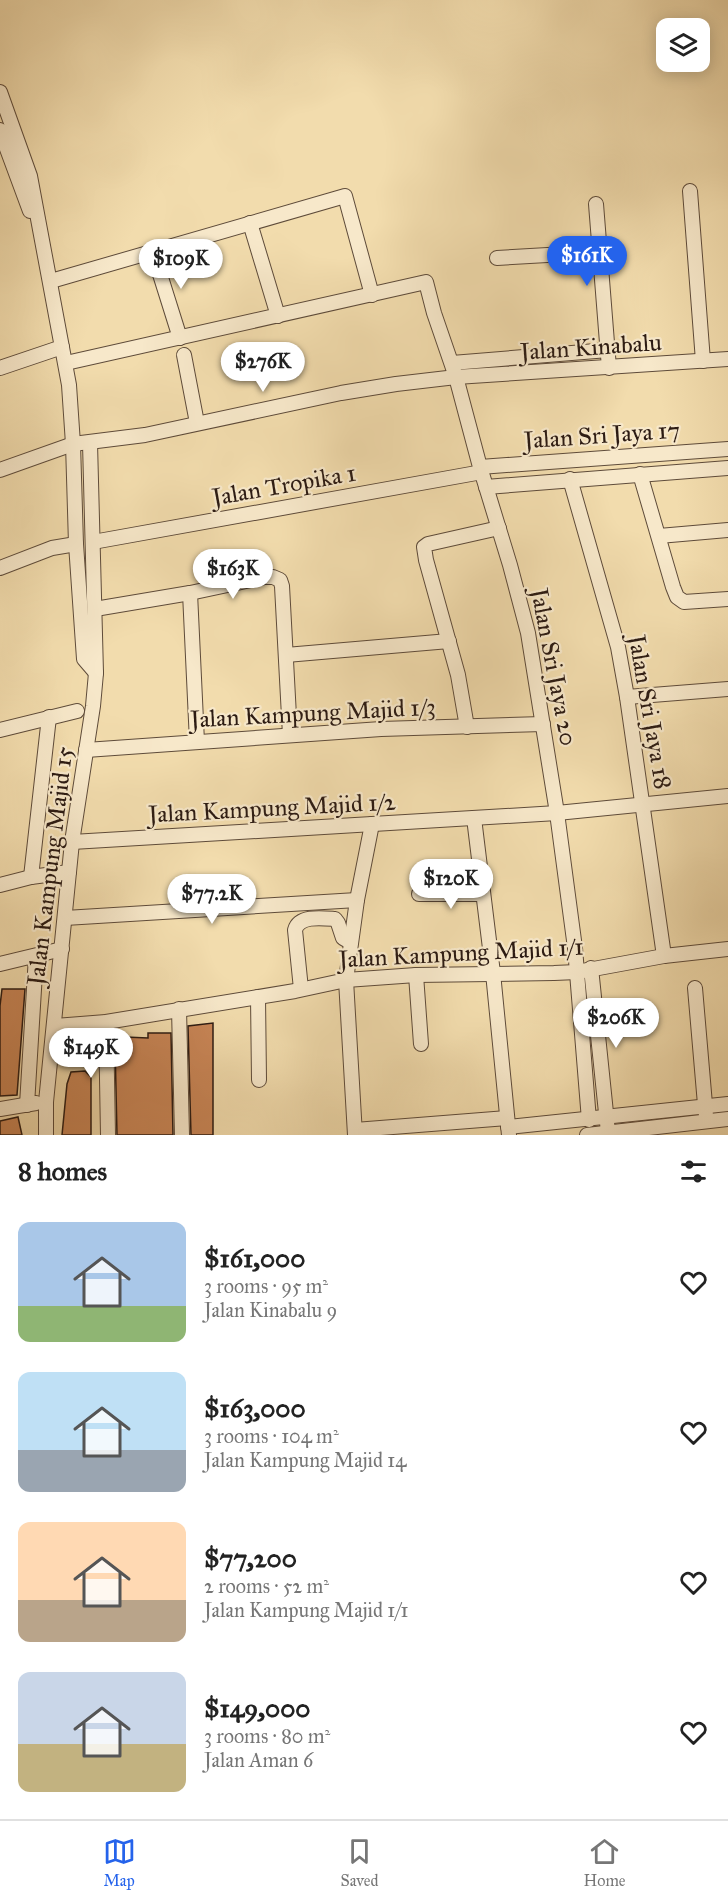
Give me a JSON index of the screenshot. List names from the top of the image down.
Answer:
{
  "streets": {
    "street": [
      "Jalan Kinabalu",
      "Jalan Sri Jaya 17",
      "Jalan Tropika 1",
      "Jalan Sri Jaya 20",
      "Jalan Sri Jaya 18",
      "Jalan Kampung Majid 1/3",
      "Jalan Kampung Majid 1/2",
      "Jalan Kampung Majid 15",
      "Jalan Kampung Majid 1/1"
    ]
  },
  "crossings": [
    ["Jalan Kinabalu", "Jalan Sri Jaya 20"],
    ["Jalan Kinabalu", "Jalan Kampung Majid 15"],
    ["Jalan Sri Jaya 17", "Jalan Tropika 1"],
    ["Jalan Sri Jaya 17", "Jalan Sri Jaya 20"],
    ["Jalan Sri Jaya 17", "Jalan Sri Jaya 18"],
    ["Jalan Tropika 1", "Jalan Sri Jaya 20"],
    ["Jalan Tropika 1", "Jalan Kampung Majid 15"],
    ["Jalan Sri Jaya 20", "Jalan Kampung Majid 1/3"],
    ["Jalan Sri Jaya 20", "Jalan Kampung Majid 1/2"],
    ["Jalan Sri Jaya 20", "Jalan Kampung Majid 1/1"],
    ["Jalan Sri Jaya 18", "Jalan Kampung Majid 1/2"],
    ["Jalan Sri Jaya 18", "Jalan Kampung Majid 1/1"],
    ["Jalan Kampung Majid 1/3", "Jalan Kampung Majid 15"],
    ["Jalan Kampung Majid 1/2", "Jalan Kampung Majid 15"],
    ["Jalan Kampung Majid 15", "Jalan Kampung Majid 1/1"]
  ],
  "page": {
    "price": [
      "$161K",
      "$109K",
      "$276K",
      "$163K",
      "$120K",
      "$77.2K",
      "$206K",
      "$149K"
    ],
    "heading": "8 homes",
    "list": [
      {
        "name": "$161,000",
        "note": "3 rooms · 95 m² · Jalan Kinabalu 9"
      },
      {
        "name": "$163,000",
        "note": "3 rooms · 104 m² · Jalan Kampung Majid 14"
      },
      {
        "name": "$77,200",
        "note": "2 rooms · 52 m² · Jalan Kampung Majid 1/1"
      },
      {
        "name": "$149,000",
        "note": "3 rooms · 80 m² · Jalan Aman 6"
      }
    ],
    "tabs": ["Map", "Saved", "Home"]
  }
}
